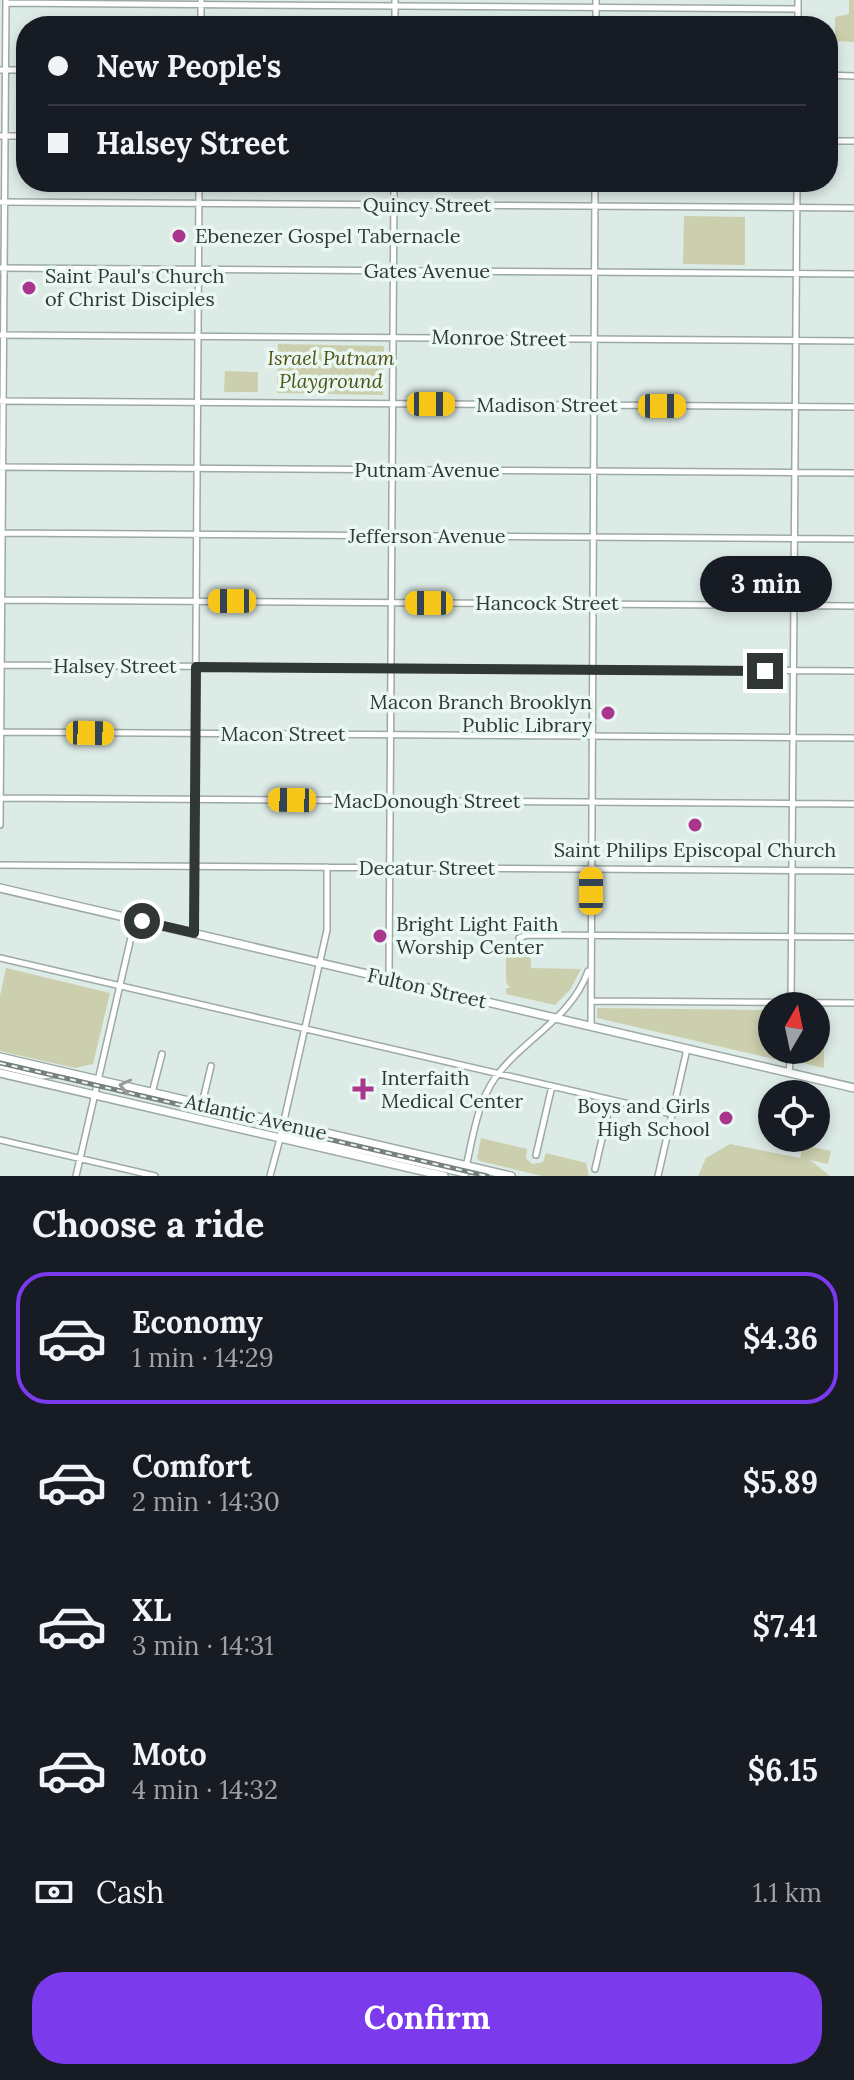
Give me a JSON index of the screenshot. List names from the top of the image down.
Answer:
{
  "streets": {
    "main road": ["Fulton Street", "Atlantic Avenue"],
    "street": [
      "Quincy Street",
      "Gates Avenue",
      "Monroe Street",
      "Madison Street",
      "Putnam Avenue",
      "Jefferson Avenue",
      "Hancock Street",
      "Halsey Street",
      "Macon Street",
      "MacDonough Street",
      "Decatur Street"
    ]
  },
  "parks": ["Israel Putnam Playground"],
  "places": {
    "other": [
      "Ebenezer Gospel Tabernacle",
      "Saint Paul's Church of Christ Disciples",
      "Macon Branch Brooklyn Public Library",
      "Saint Philips Episcopal Church",
      "Bright Light Faith Worship Center",
      "Boys and Girls High School"
    ],
    "health": ["Interfaith Medical Center"]
  },
  "north": "top",
  "page": {
    "banner": ["New People's", "Halsey Street"],
    "bubble": "3 min",
    "heading": "Choose a ride",
    "list": [
      {
        "name": "Economy",
        "note": "1 min · 14:29",
        "value": "$4.36"
      },
      {
        "name": "Comfort",
        "note": "2 min · 14:30",
        "value": "$5.89"
      },
      {
        "name": "XL",
        "note": "3 min · 14:31",
        "value": "$7.41"
      },
      {
        "name": "Moto",
        "note": "4 min · 14:32",
        "value": "$6.15"
      }
    ],
    "pay": ["Cash", "1.1 km"],
    "buttons": "Confirm"
  }
}
